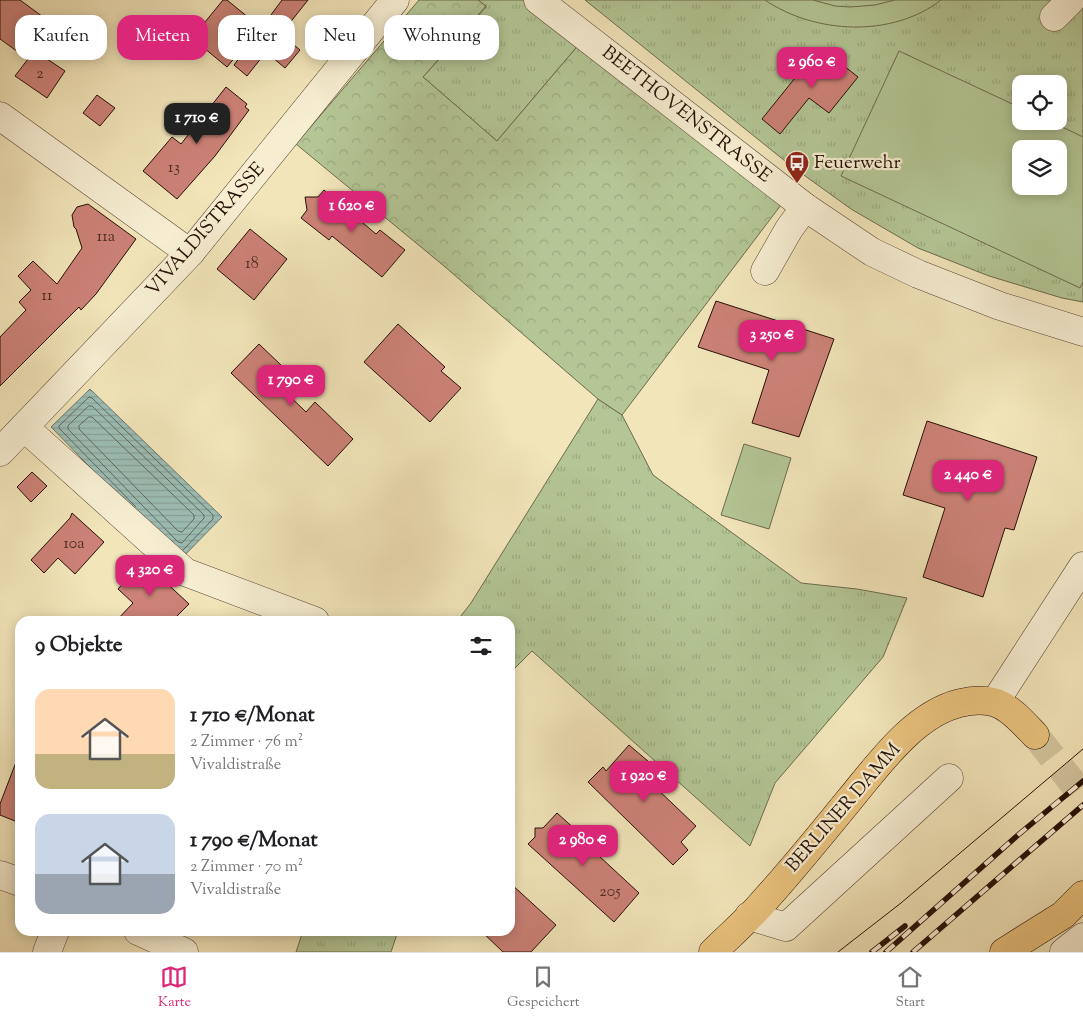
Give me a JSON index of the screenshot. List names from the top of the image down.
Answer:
{
  "streets": {
    "main road": ["BERLINER DAMM"],
    "street": ["BEETHOVENSTRASSE", "VIVALDISTRASSE"]
  },
  "places": {
    "bus stop": ["Feuerwehr"]
  },
  "house_numbers": [
    "2",
    "13",
    "11a",
    "18",
    "11",
    "10a",
    "205"
  ],
  "page": {
    "chip": [
      "Kaufen",
      "Mieten",
      "Filter",
      "Neu",
      "Wohnung"
    ],
    "price": [
      "2 960 €",
      "1 710 €",
      "1 620 €",
      "3 250 €",
      "1 790 €",
      "2 440 €",
      "4 320 €",
      "1 920 €",
      "2 980 €"
    ],
    "heading": "9 Objekte",
    "list": [
      {
        "name": "1 710 €/Monat",
        "note": "2 Zimmer · 76 m² · Vivaldistraße"
      },
      {
        "name": "1 790 €/Monat",
        "note": "2 Zimmer · 70 m² · Vivaldistraße"
      }
    ],
    "tabs": ["Karte", "Gespeichert", "Start"]
  }
}
